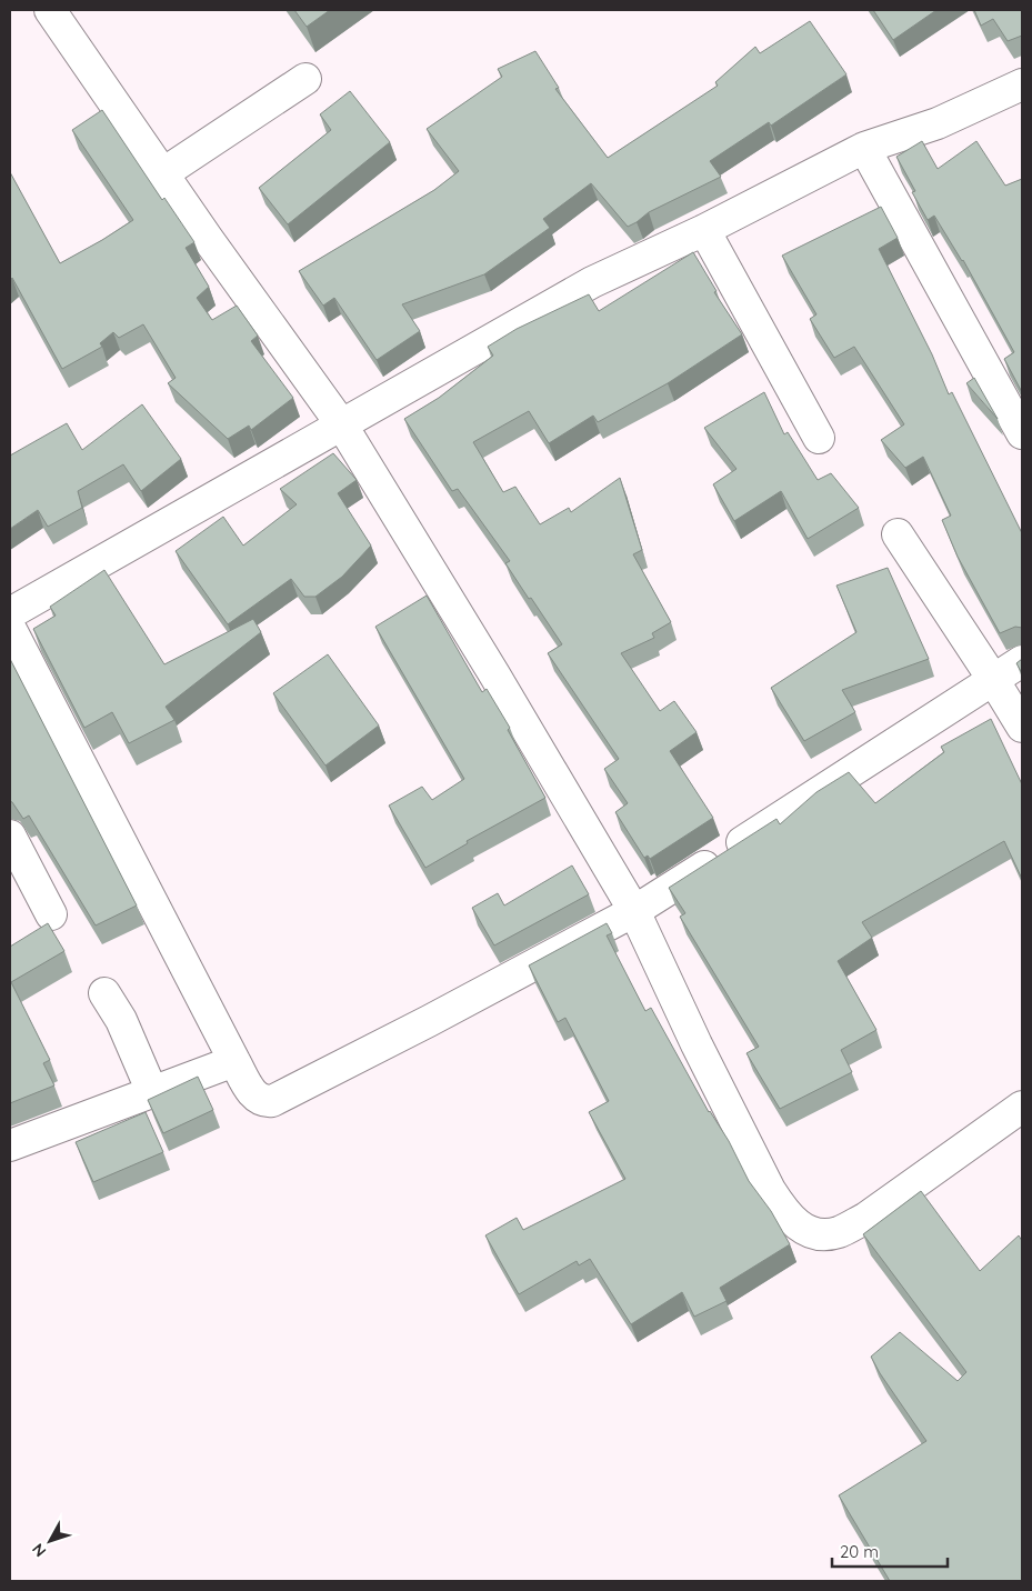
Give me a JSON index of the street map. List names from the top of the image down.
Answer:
{
  "scale_bar": "20 m",
  "north": "bottom left"
}
